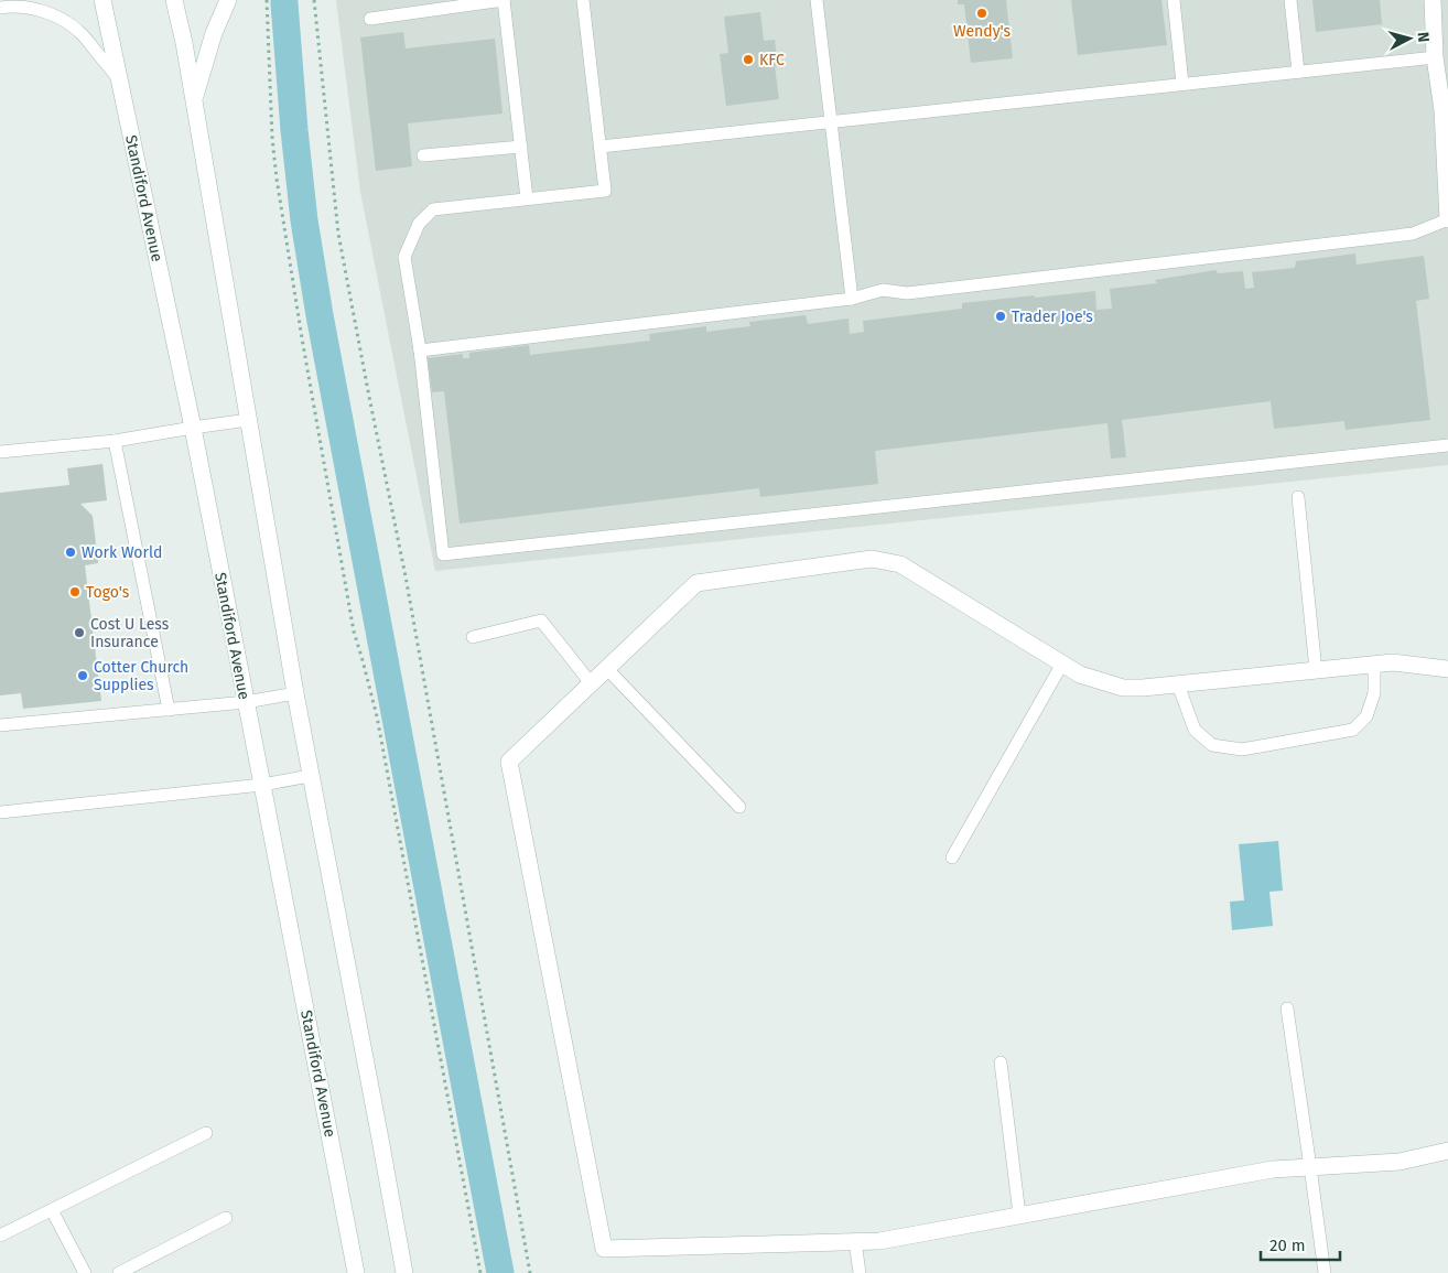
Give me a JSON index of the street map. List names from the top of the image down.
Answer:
{
  "streets": {
    "main road": ["Standiford Avenue"]
  },
  "places": [
    "Wendy's",
    "KFC",
    "Trader Joe's",
    "Work World",
    "Togo's",
    "Cost U Less Insurance",
    "Cotter Church Supplies"
  ],
  "scale_bar": "20 m",
  "north": "right"
}
